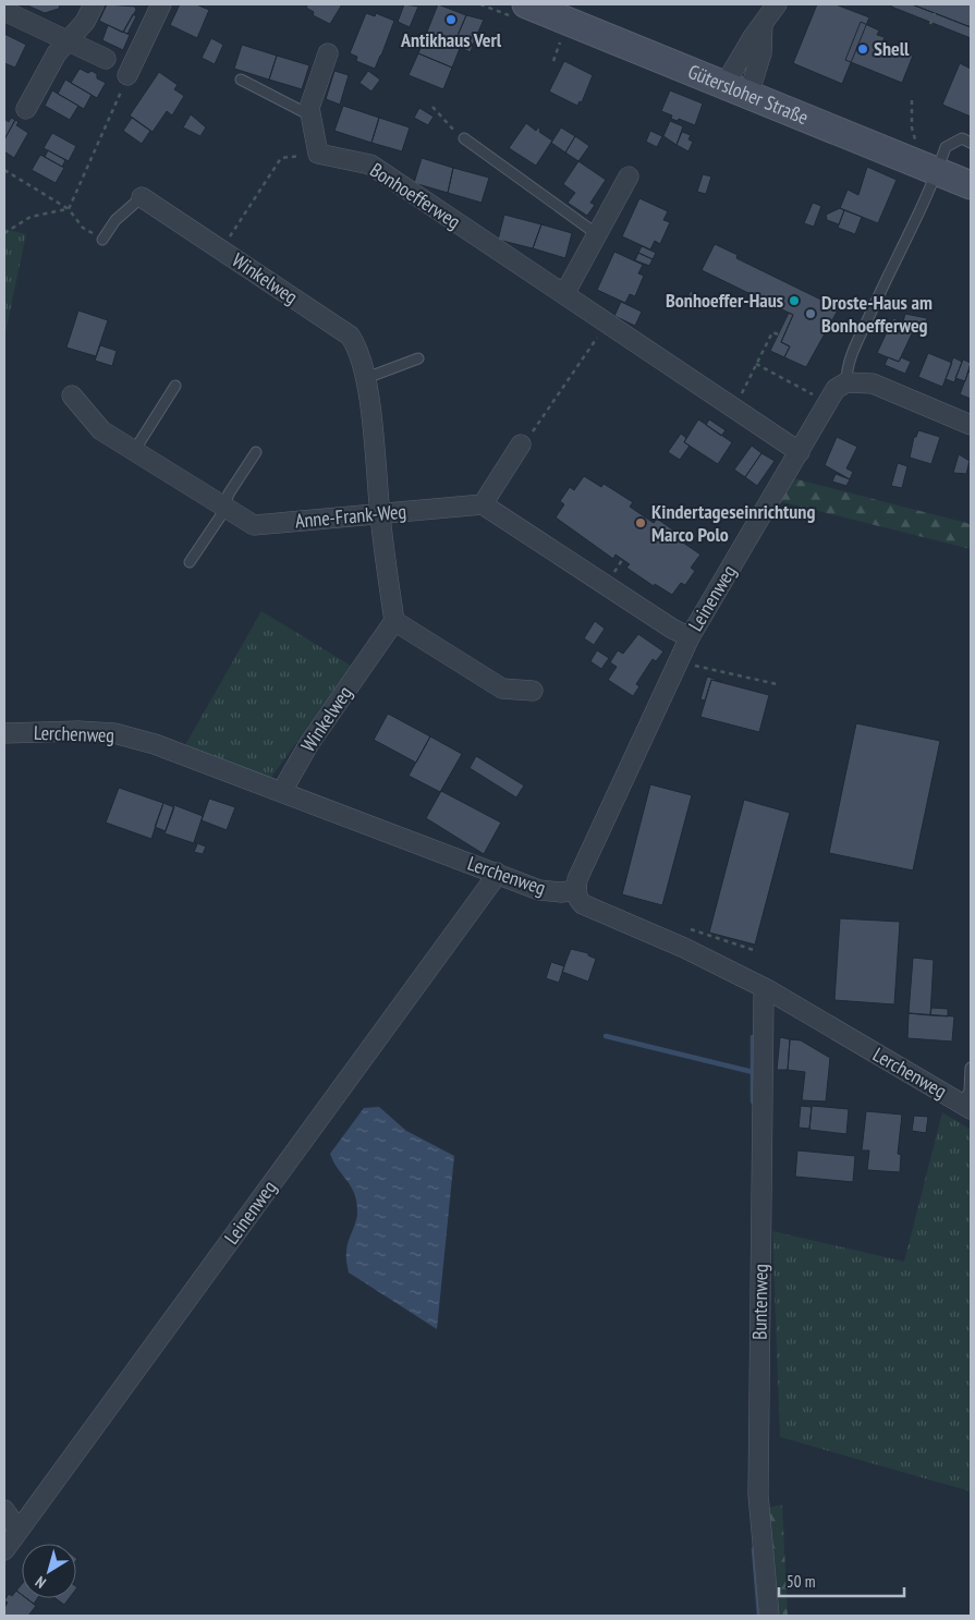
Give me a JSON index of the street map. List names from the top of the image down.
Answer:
{
  "streets": {
    "main road": ["Gütersloher Straße"],
    "street": [
      "Bonhoefferweg",
      "Winkelweg",
      "Anne-Frank-Weg",
      "Leinenweg",
      "Lerchenweg",
      "Buntenweg"
    ]
  },
  "crossings": [
    ["Bonhoefferweg", "Leinenweg"],
    ["Winkelweg", "Anne-Frank-Weg"],
    ["Winkelweg", "Lerchenweg"],
    ["Leinenweg", "Lerchenweg"],
    ["Lerchenweg", "Buntenweg"]
  ],
  "places": [
    "Antikhaus Verl",
    "Shell",
    "Bonhoeffer-Haus",
    "Droste-Haus am Bonhoefferweg",
    "Kindertageseinrichtung Marco Polo"
  ],
  "scale_bar": "50 m",
  "north": "bottom left"
}
